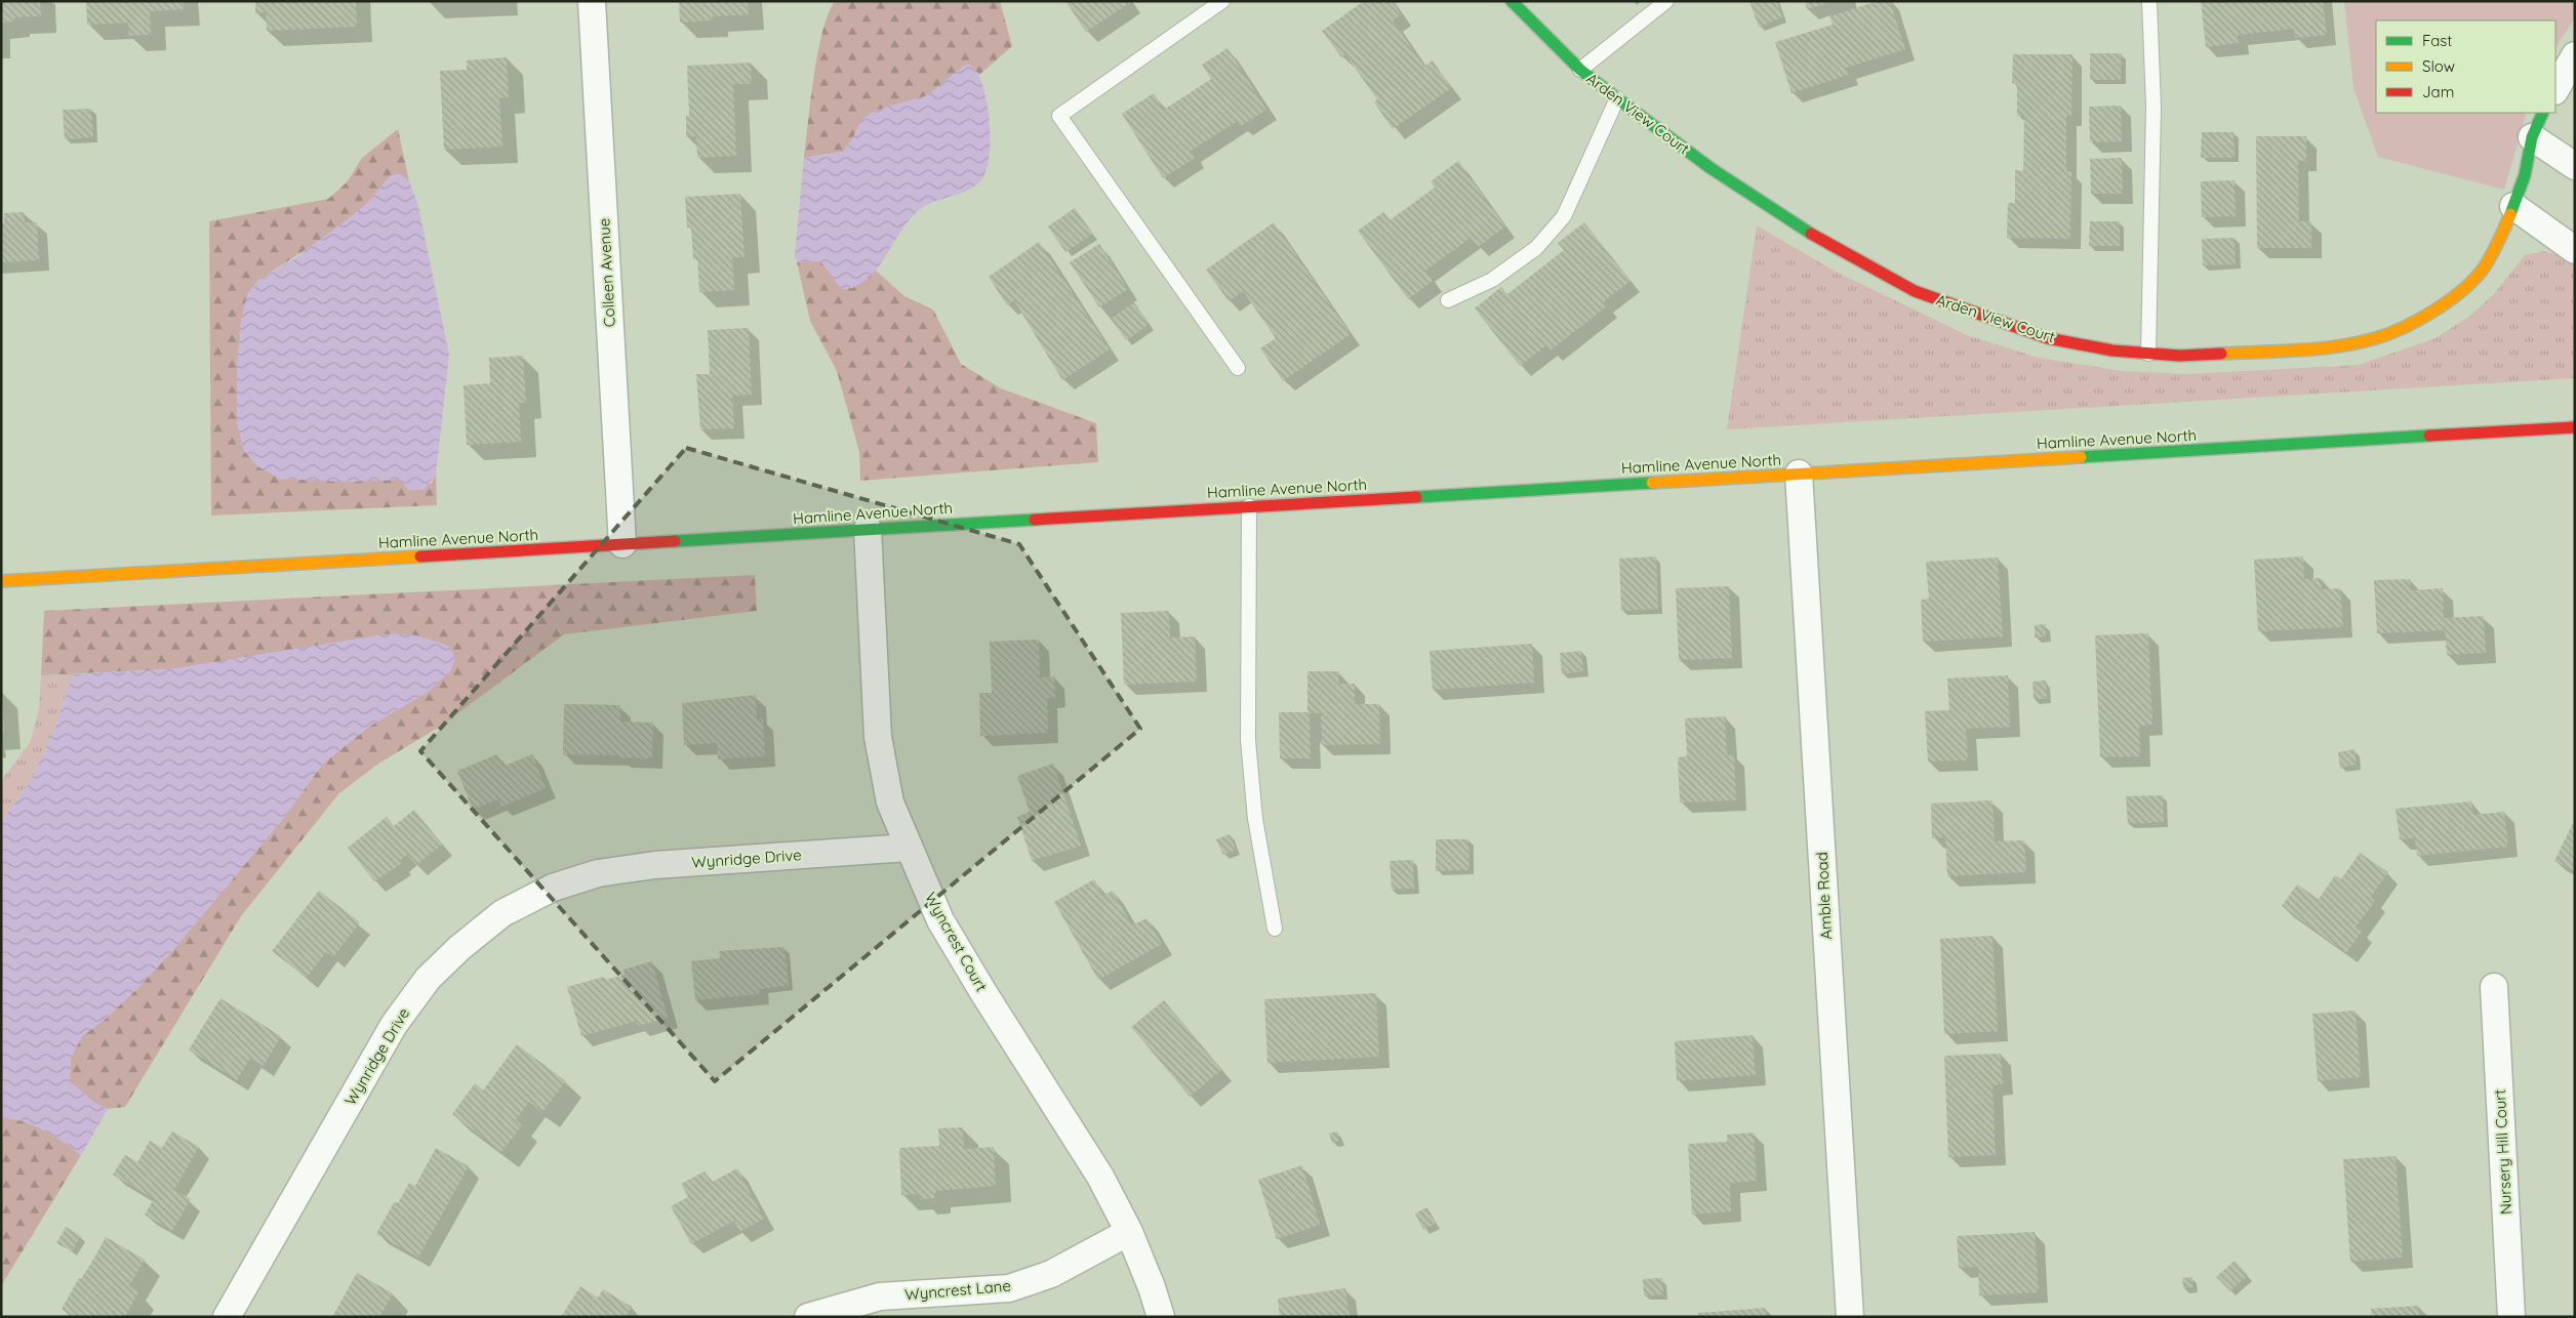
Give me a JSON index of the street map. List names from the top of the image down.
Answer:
{
  "streets": {
    "main road": ["Arden View Court", "Hamline Avenue North"],
    "street": [
      "Colleen Avenue",
      "Wynridge Drive",
      "Amble Road",
      "Wyncrest Court",
      "Nursery Hill Court",
      "Wyncrest Lane"
    ]
  },
  "crossings": [
    ["Colleen Avenue", "Hamline Avenue North"],
    ["Hamline Avenue North", "Amble Road"],
    ["Hamline Avenue North", "Wyncrest Court"],
    ["Wynridge Drive", "Wyncrest Court"],
    ["Wyncrest Court", "Wyncrest Lane"]
  ],
  "legend": ["Fast", "Slow", "Jam"]
}
